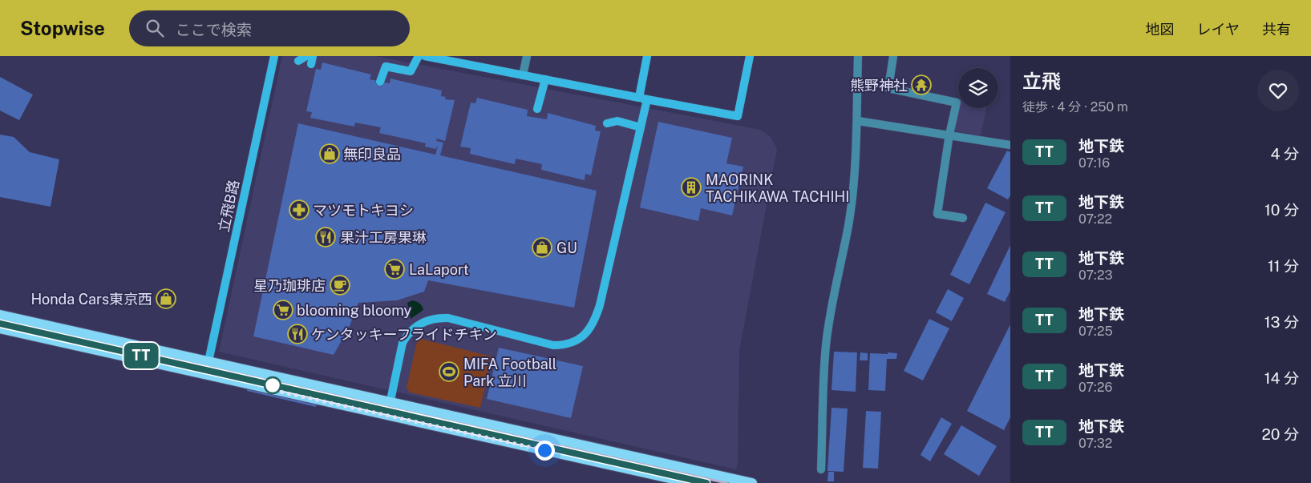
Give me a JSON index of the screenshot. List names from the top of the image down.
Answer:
{
  "streets": {
    "street": ["立飛B路"]
  },
  "places": {
    "temple": ["熊野神社"],
    "shop": ["無印良品", "GU", "Honda Cars東京西"],
    "building": ["MAORINK TACHIKAWA TACHIHI"],
    "pharmacy": ["マツモトキヨシ"],
    "restaurant": ["果汁工房果琳", "ケンタッキーフライドチキン"],
    "supermarket": ["LaLaport", "blooming bloomy"],
    "cafe": ["星乃珈琲店"],
    "sports": ["MIFA Football Park 立川"]
  },
  "lines": ["metro line TT"],
  "page": {
    "header": "Stopwise",
    "search": "ここで検索",
    "nav": ["地図", "レイヤ", "共有"],
    "on_map": "TT",
    "heading": ["立飛", "徒歩 · 4 分 · 250 m"],
    "list": [
      {
        "mark": "TT",
        "name": "地下鉄",
        "note": "07:16",
        "value": "4 分"
      },
      {
        "mark": "TT",
        "name": "地下鉄",
        "note": "07:22",
        "value": "10 分"
      },
      {
        "mark": "TT",
        "name": "地下鉄",
        "note": "07:23",
        "value": "11 分"
      },
      {
        "mark": "TT",
        "name": "地下鉄",
        "note": "07:25",
        "value": "13 分"
      },
      {
        "mark": "TT",
        "name": "地下鉄",
        "note": "07:26",
        "value": "14 分"
      },
      {
        "mark": "TT",
        "name": "地下鉄",
        "note": "07:32",
        "value": "20 分"
      }
    ]
  }
}
